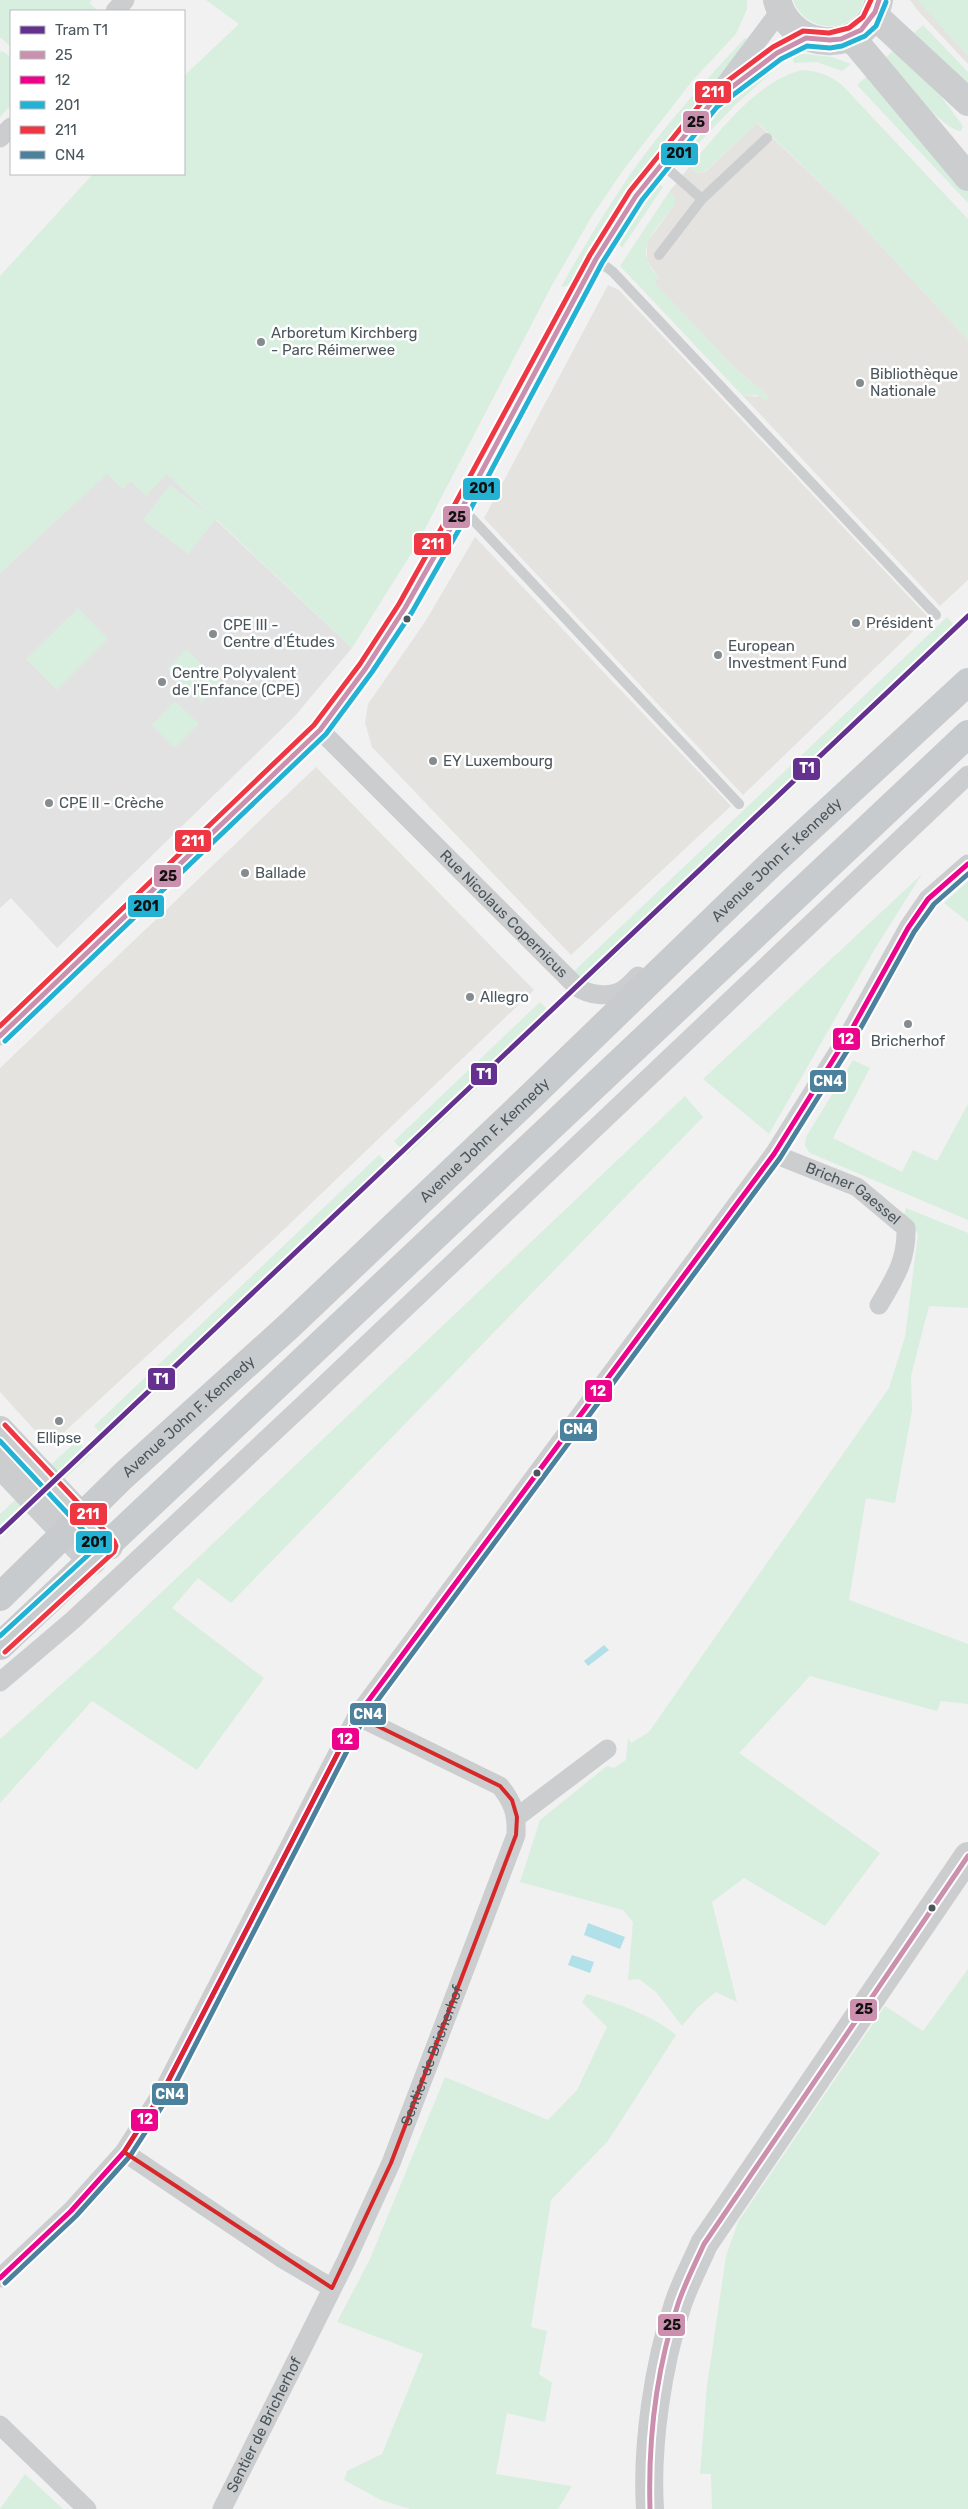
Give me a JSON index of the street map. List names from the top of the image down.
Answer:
{
  "streets": {
    "main road": ["Avenue John F. Kennedy"],
    "street": ["Rue Nicolaus Copernicus", "Bricher Gaessel", "Sentier de Bricherhof"]
  },
  "crossings": [
    ["Avenue John F. Kennedy", "Rue Nicolaus Copernicus"]
  ],
  "places": [
    "Arboretum Kirchberg - Parc Réimerwee",
    "Bibliothèque Nationale",
    "Président",
    "CPE III - Centre d'Études",
    "European Investment Fund",
    "Centre Polyvalent de l'Enfance (CPE)",
    "EY Luxembourg",
    "CPE II - Crèche",
    "Ballade",
    "Allegro",
    "Bricherhof",
    "Ellipse"
  ],
  "lines": [
    "transit line 25",
    "transit line 211",
    "transit line 201",
    "tram line T1",
    "transit line 12",
    "transit line CN4"
  ],
  "legend": [
    "Tram T1",
    "25",
    "12",
    "201",
    "211",
    "CN4"
  ]
}
